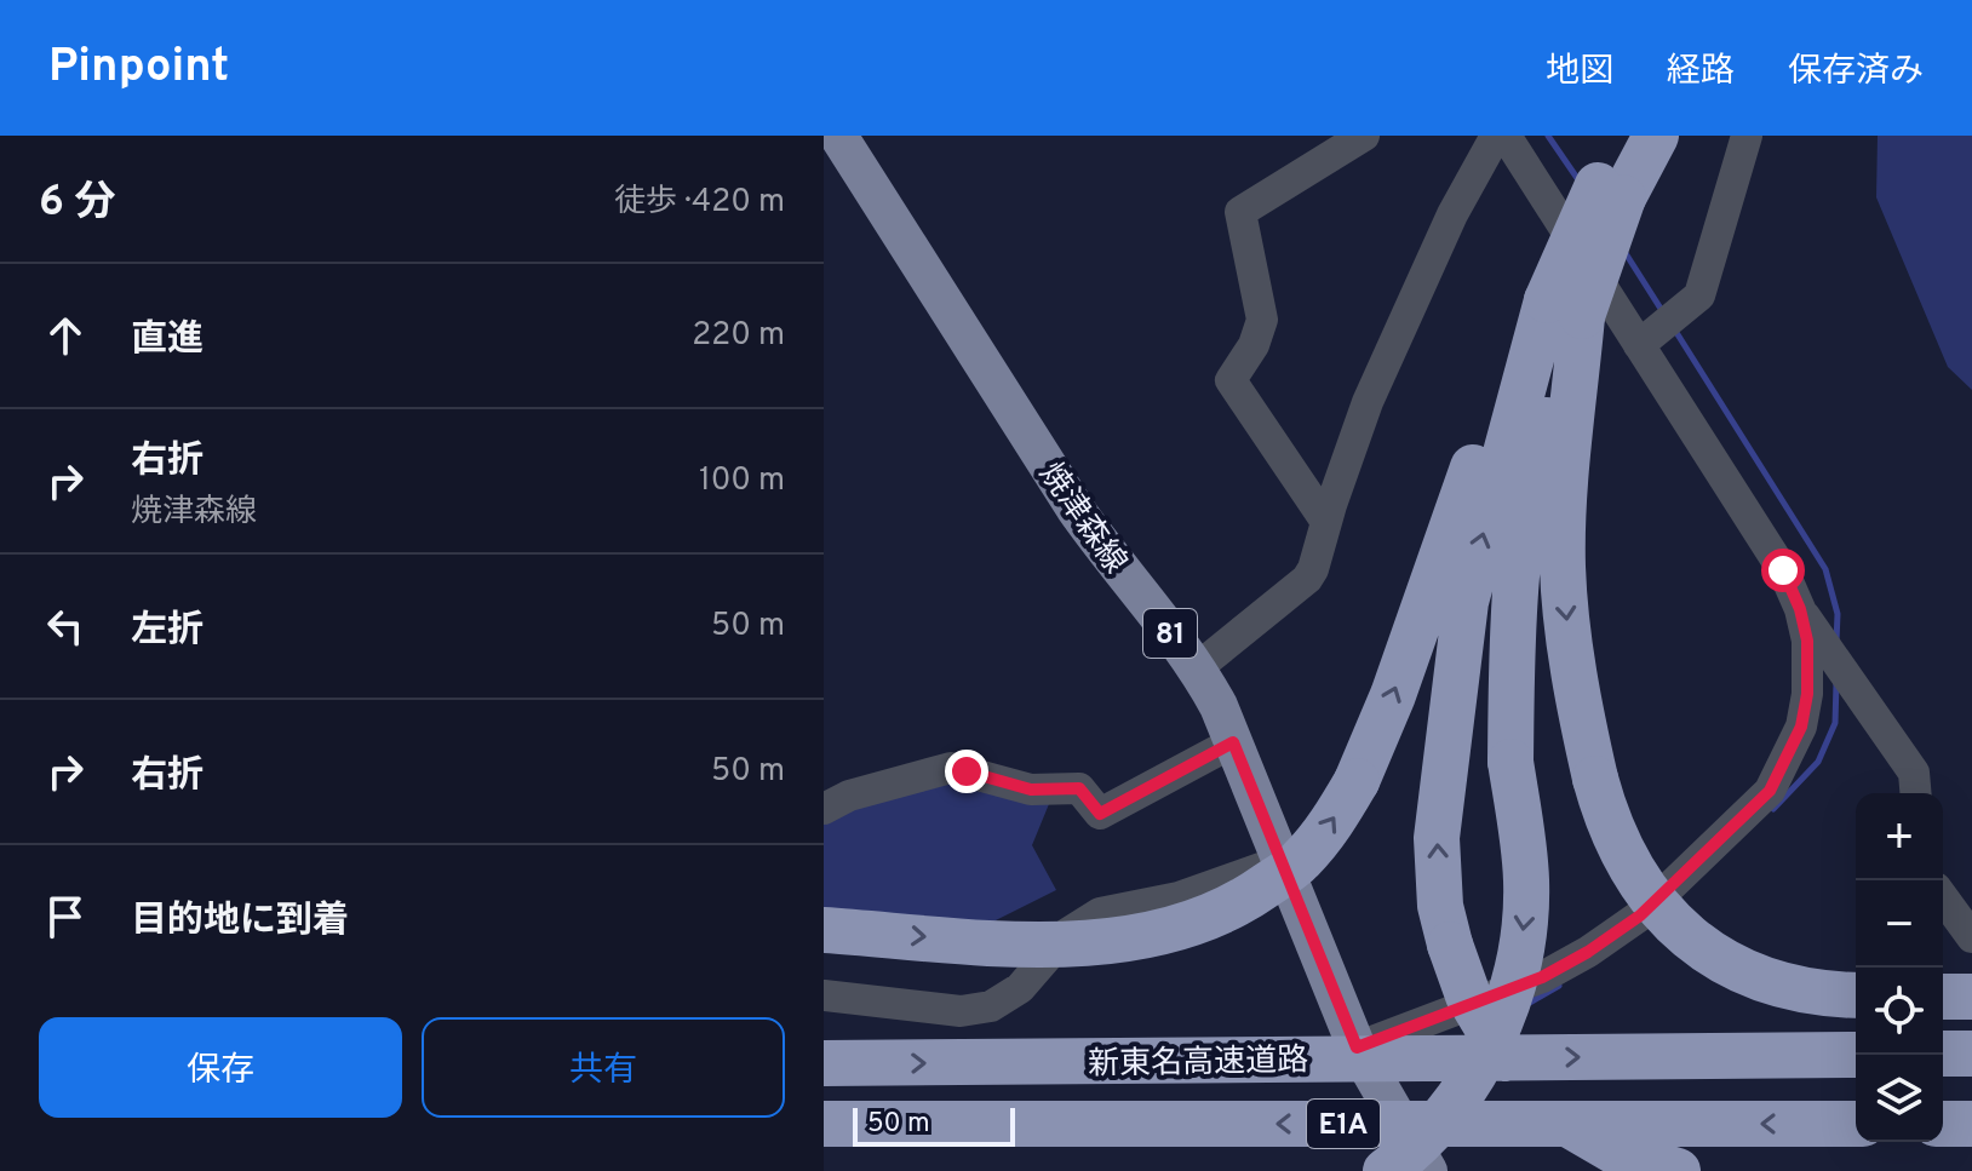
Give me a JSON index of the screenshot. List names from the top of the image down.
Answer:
{
  "streets": {
    "highway": ["新東名高速道路", "E1A"],
    "main road": ["焼津森線", "81"]
  },
  "scale_bar": "50 m",
  "page": {
    "header": "Pinpoint",
    "nav": ["地図", "経路", "保存済み"],
    "heading": ["6 分", "徒歩 · 420 m"],
    "list": [
      ["直進", "220 m"],
      ["右折", "焼津森線", "100 m"],
      ["左折", "50 m"],
      ["右折", "50 m"],
      "目的地に到着"
    ],
    "map_buttons": ["+", "−"],
    "buttons": ["保存", "共有"],
    "scale": "50 m"
  }
}
